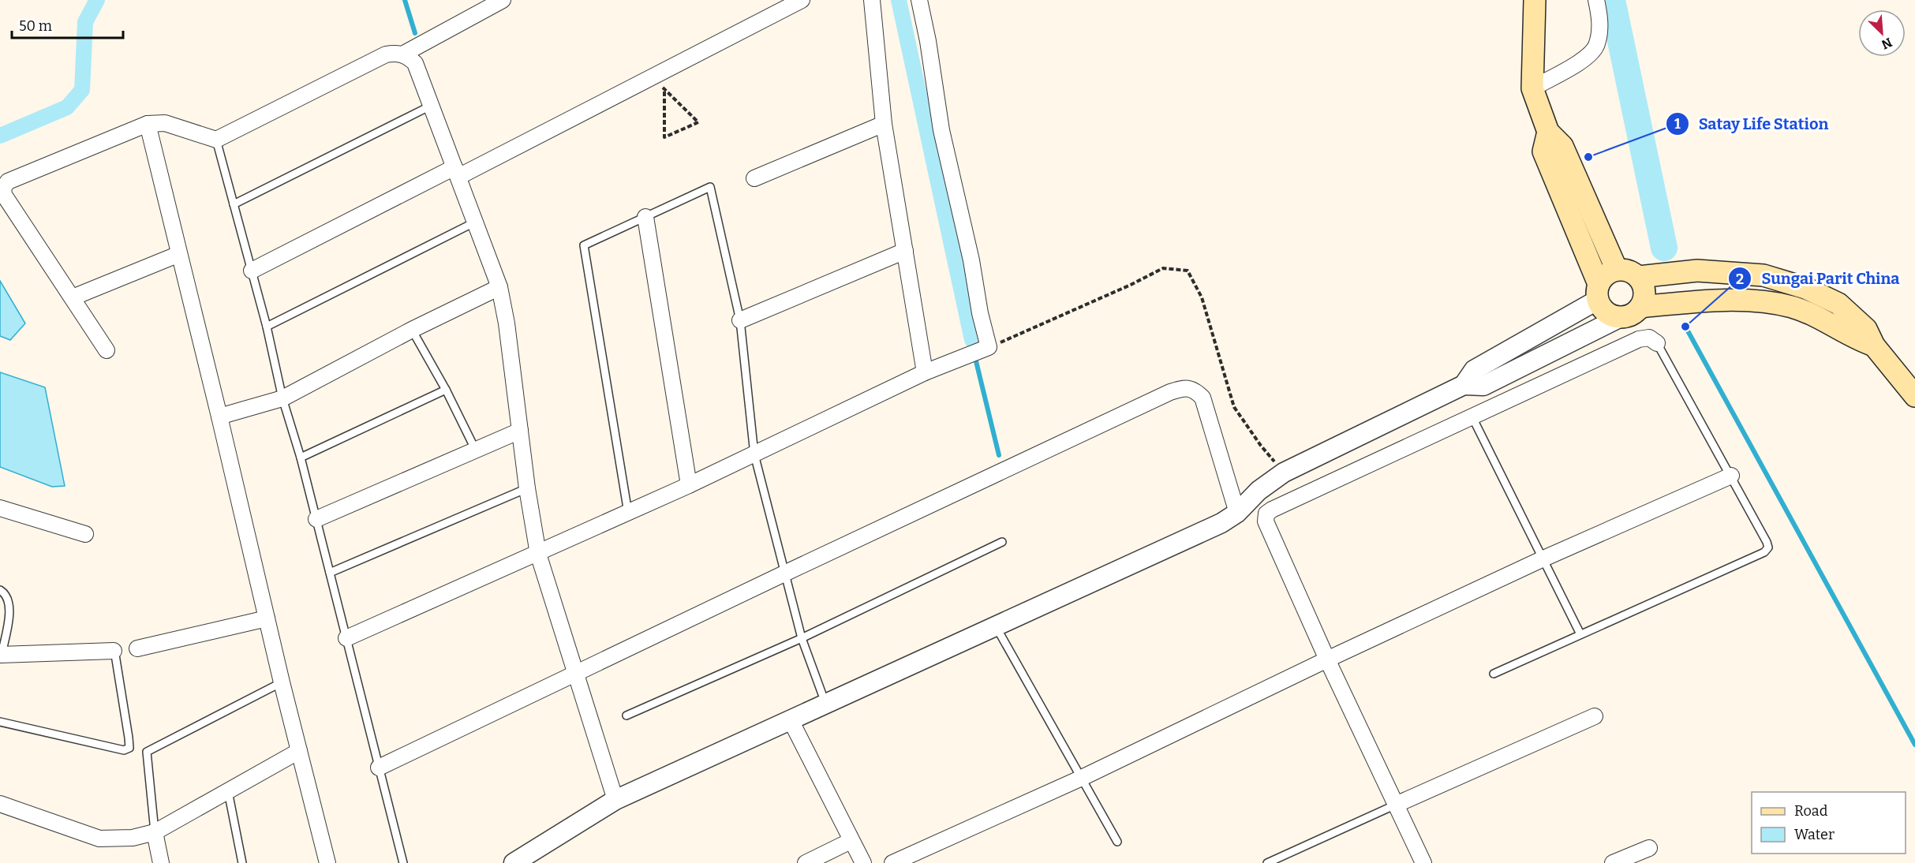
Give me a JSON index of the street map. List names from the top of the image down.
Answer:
{
  "places": ["Satay Life Station", "Sungai Parit China"],
  "legend": ["Road", "Water"],
  "scale_bar": "50 m",
  "north": "bottom right"
}
